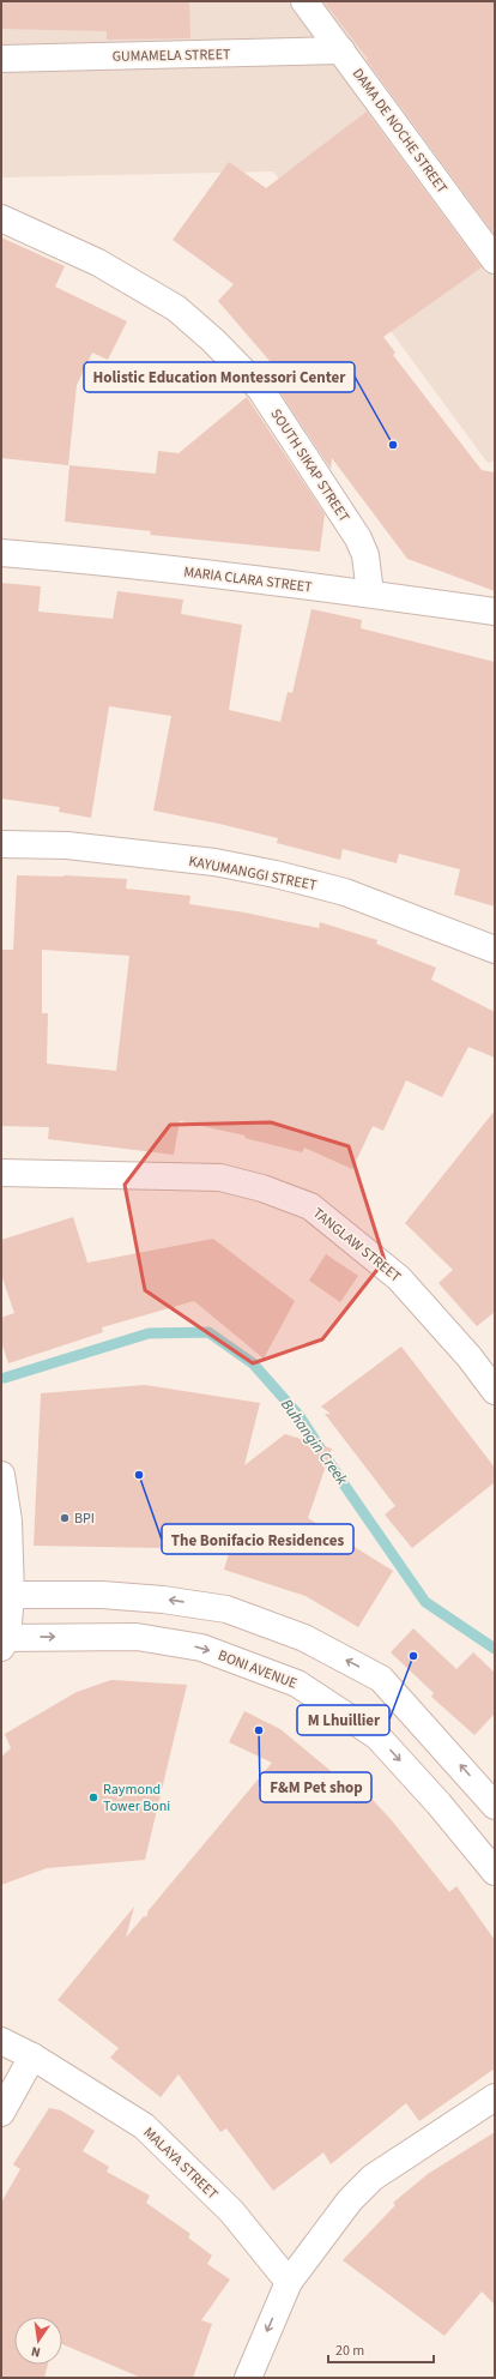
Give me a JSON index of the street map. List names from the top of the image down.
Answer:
{
  "streets": {
    "street": [
      "GUMAMELA STREET",
      "DAMA DE NOCHE STREET",
      "SOUTH SIKAP STREET",
      "MARIA CLARA STREET",
      "KAYUMANGGI STREET",
      "TANGLAW STREET",
      "BONI AVENUE",
      "MALAYA STREET"
    ]
  },
  "crossings": [
    ["GUMAMELA STREET", "DAMA DE NOCHE STREET"],
    ["SOUTH SIKAP STREET", "MARIA CLARA STREET"]
  ],
  "water": ["Buhangin Creek"],
  "places": [
    "Holistic Education Montessori Center",
    "The Bonifacio Residences",
    "BPI",
    "M Lhuillier",
    "F&M Pet shop",
    "Raymond Tower Boni"
  ],
  "scale_bar": "20 m",
  "north": "bottom"
}
